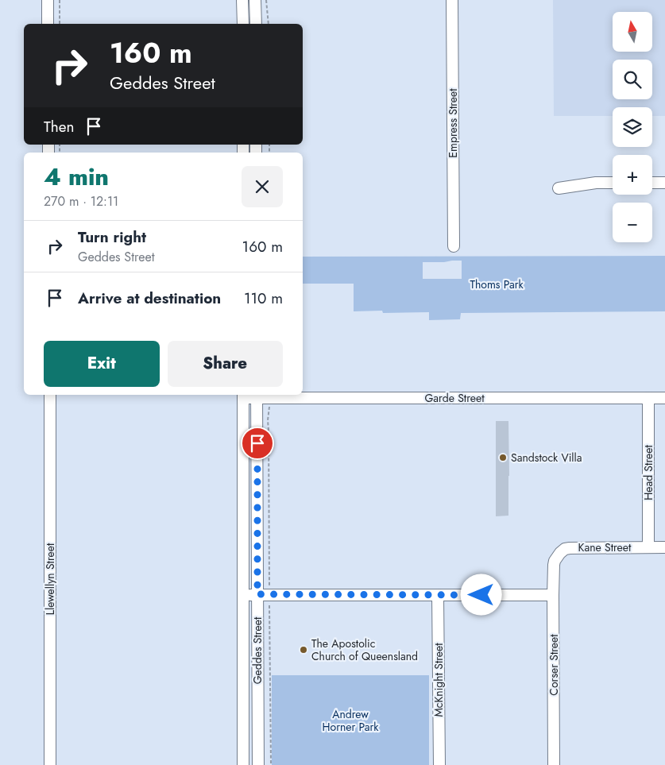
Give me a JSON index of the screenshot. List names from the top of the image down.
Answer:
{
  "streets": {
    "street": [
      "Empress Street",
      "Garde Street",
      "Head Street",
      "Kane Street",
      "Llewellyn Street",
      "Geddes Street",
      "Corser Street",
      "McKnight Street"
    ]
  },
  "crossings": [
    ["Garde Street", "Head Street"],
    ["Garde Street", "Geddes Street"],
    ["Head Street", "Kane Street"],
    ["Kane Street", "Corser Street"]
  ],
  "parks": ["Thoms Park", "Andrew Horner Park"],
  "places": ["Sandstock Villa", "The Apostolic Church of Queensland"],
  "north": "top",
  "page": {
    "map_buttons": ["+", "−"],
    "turn": ["160 m", "Geddes Street"],
    "then": "Then",
    "heading": ["4 min", "270 m · 12:11"],
    "list": [
      {
        "name": "Turn right",
        "note": "Geddes Street",
        "value": "160 m"
      },
      {
        "name": "Arrive at destination",
        "value": "110 m"
      }
    ],
    "buttons": ["Exit", "Share"]
  }
}
